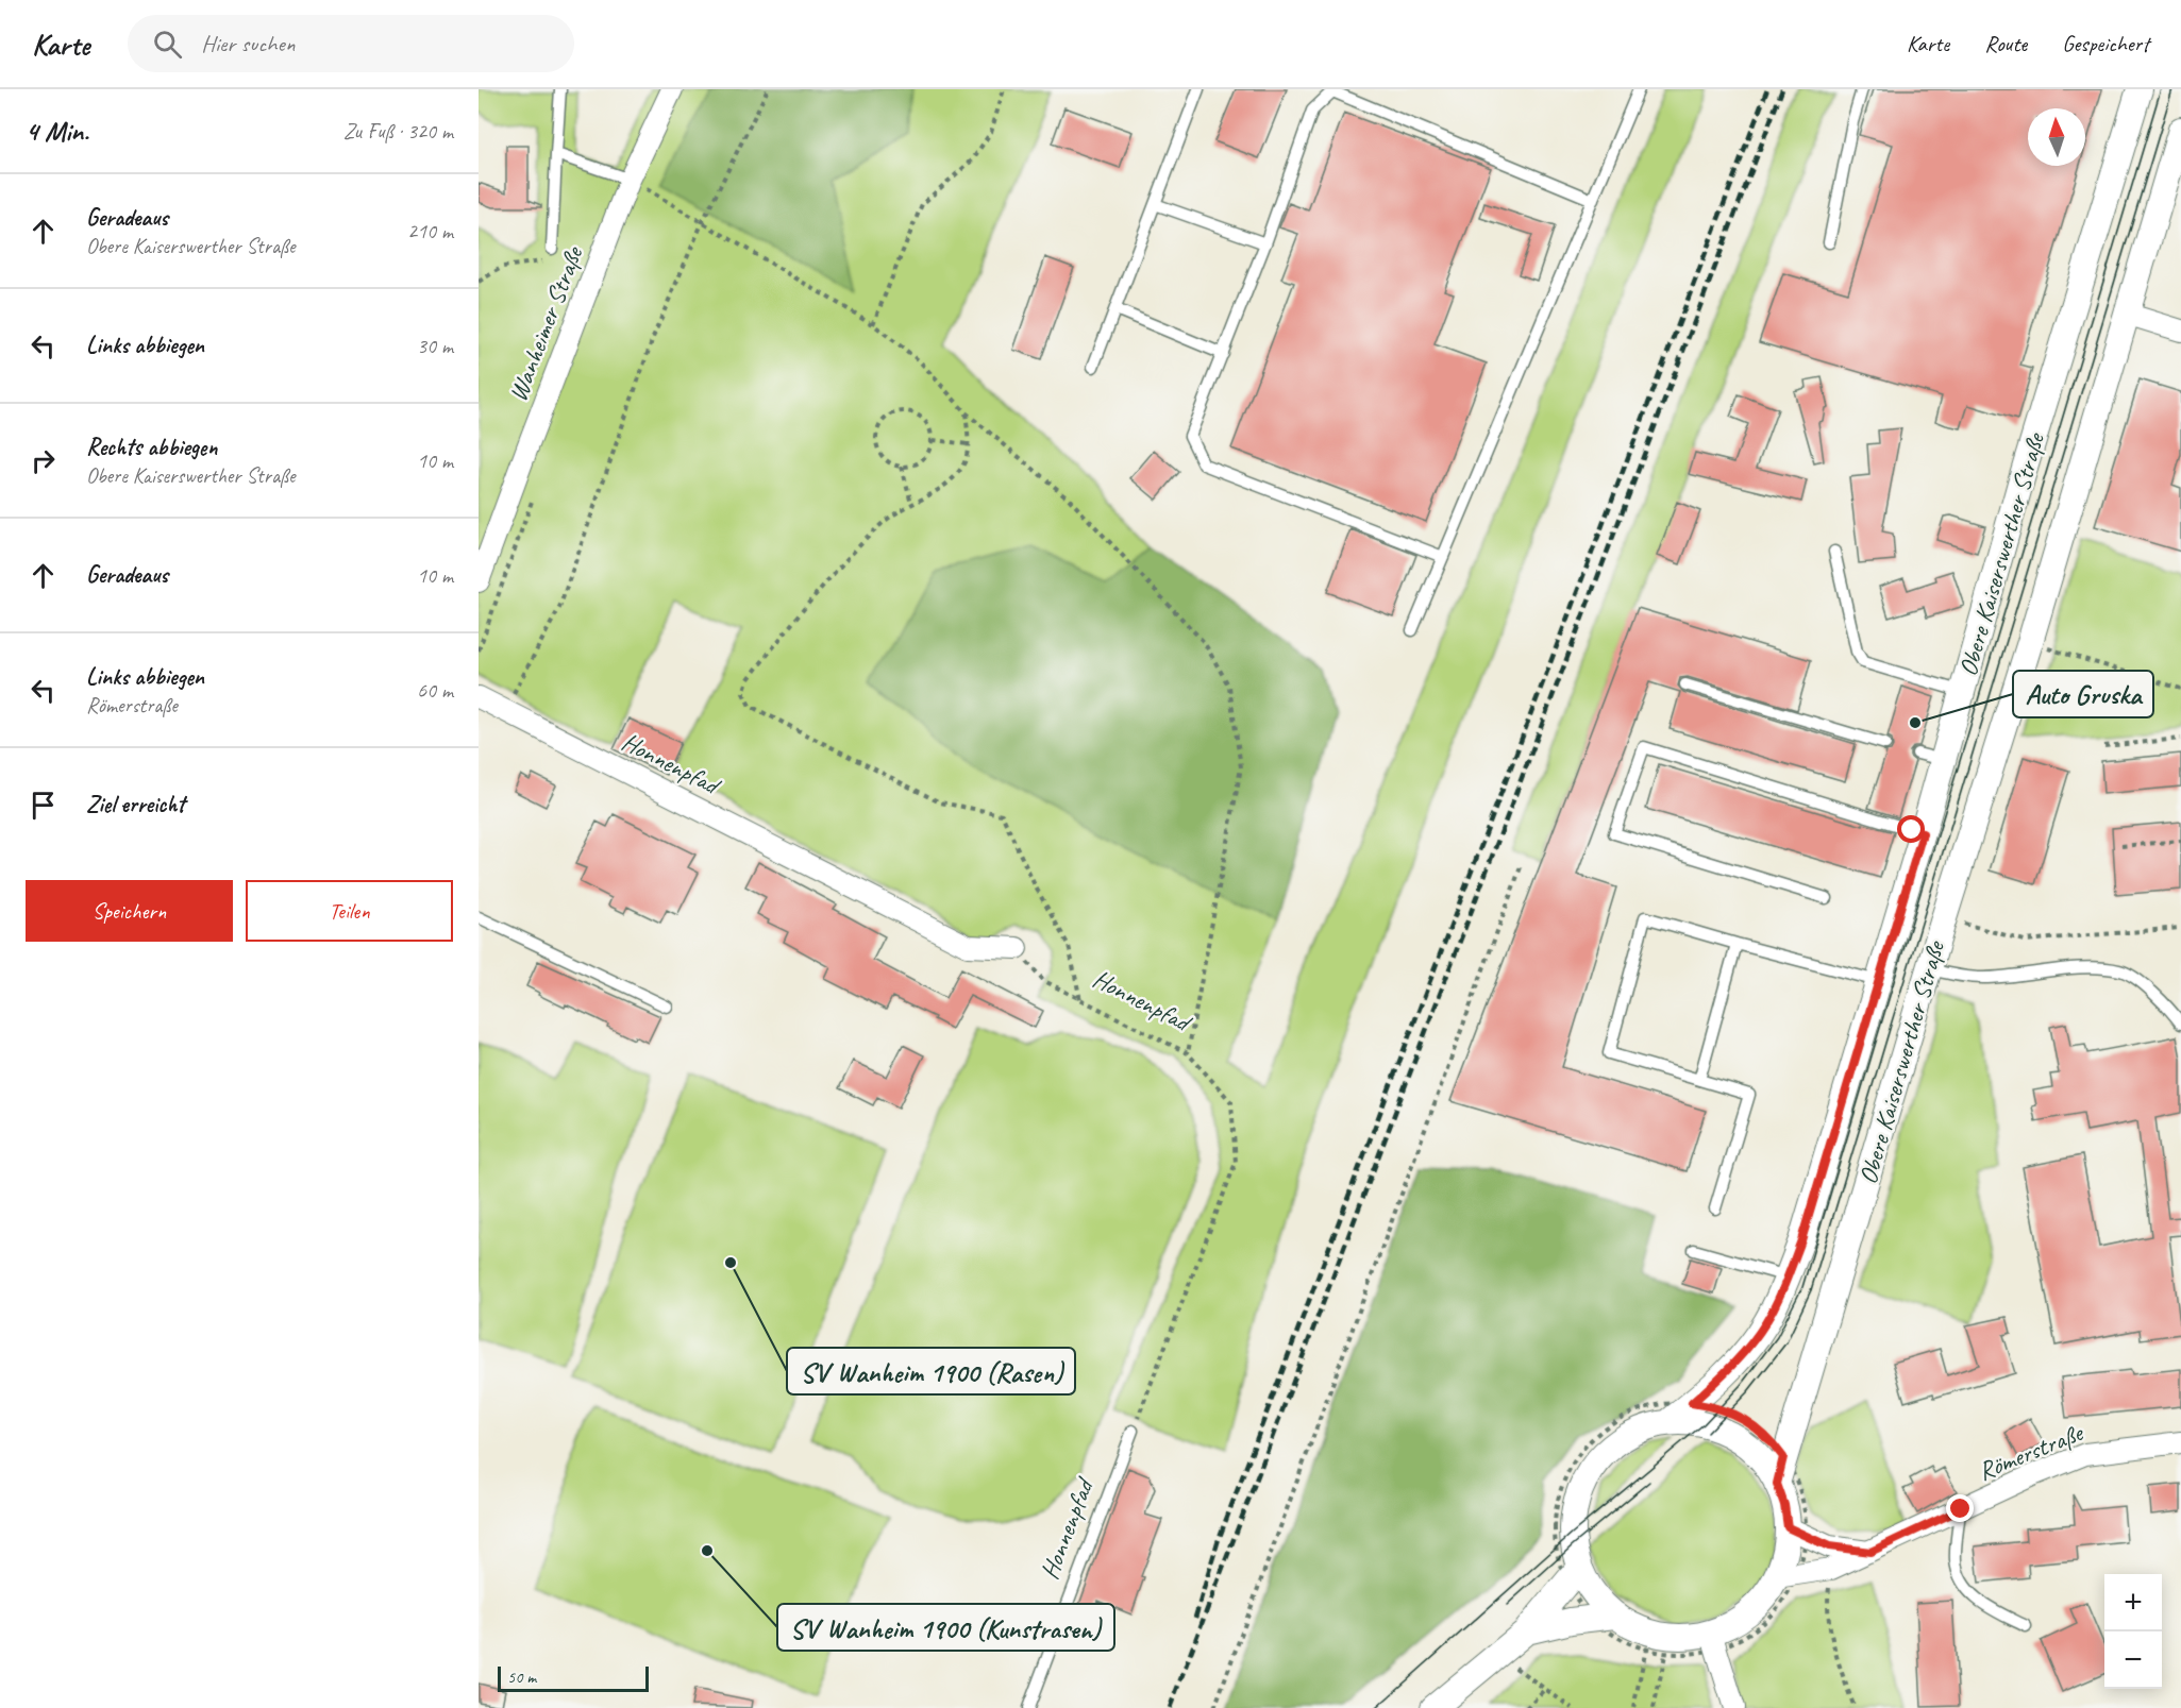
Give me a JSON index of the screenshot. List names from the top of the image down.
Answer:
{
  "streets": {
    "street": [
      "Wanheimer Straße",
      "Obere Kaiserswerther Straße",
      "Honnenpfad",
      "Römerstraße"
    ]
  },
  "crossings": [
    ["Obere Kaiserswerther Straße", "Römerstraße"]
  ],
  "places": ["Auto Gruska", "SV Wanheim 1900 (Rasen)", "SV Wanheim 1900 (Kunstrasen)"],
  "scale_bar": "50 m",
  "north": "top",
  "page": {
    "header": "Karte",
    "search": "Hier suchen",
    "nav": ["Karte", "Route", "Gespeichert"],
    "heading": ["4 Min.", "Zu Fuß · 320 m"],
    "list": [
      ["Geradeaus", "Obere Kaiserswerther Straße", "210 m"],
      ["Links abbiegen", "30 m"],
      ["Rechts abbiegen", "Obere Kaiserswerther Straße", "10 m"],
      ["Geradeaus", "10 m"],
      ["Links abbiegen", "Römerstraße", "60 m"],
      "Ziel erreicht"
    ],
    "buttons": ["Speichern", "Teilen"],
    "map_buttons": ["+", "−"],
    "scale": "50 m"
  }
}
